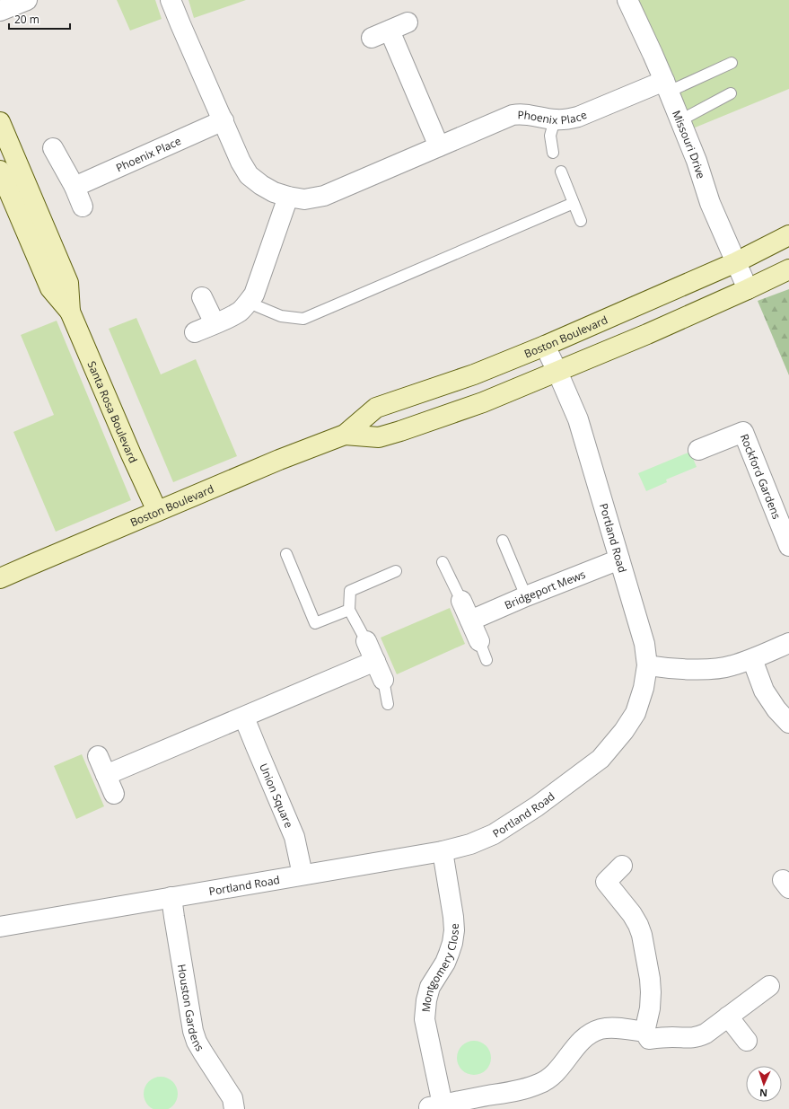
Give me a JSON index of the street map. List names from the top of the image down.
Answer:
{
  "streets": {
    "street": [
      "Phoenix Place",
      "Missouri Drive",
      "Boston Boulevard",
      "Santa Rosa Boulevard",
      "Rockford Gardens",
      "Portland Road",
      "Bridgeport Mews",
      "Union Square",
      "Montgomery Close",
      "Houston Gardens"
    ]
  },
  "crossings": [
    ["Phoenix Place", "Missouri Drive"],
    ["Missouri Drive", "Boston Boulevard"],
    ["Boston Boulevard", "Santa Rosa Boulevard"],
    ["Boston Boulevard", "Portland Road"],
    ["Portland Road", "Bridgeport Mews"],
    ["Portland Road", "Union Square"],
    ["Portland Road", "Montgomery Close"],
    ["Portland Road", "Houston Gardens"]
  ],
  "scale_bar": "20 m",
  "north": "bottom"
}
